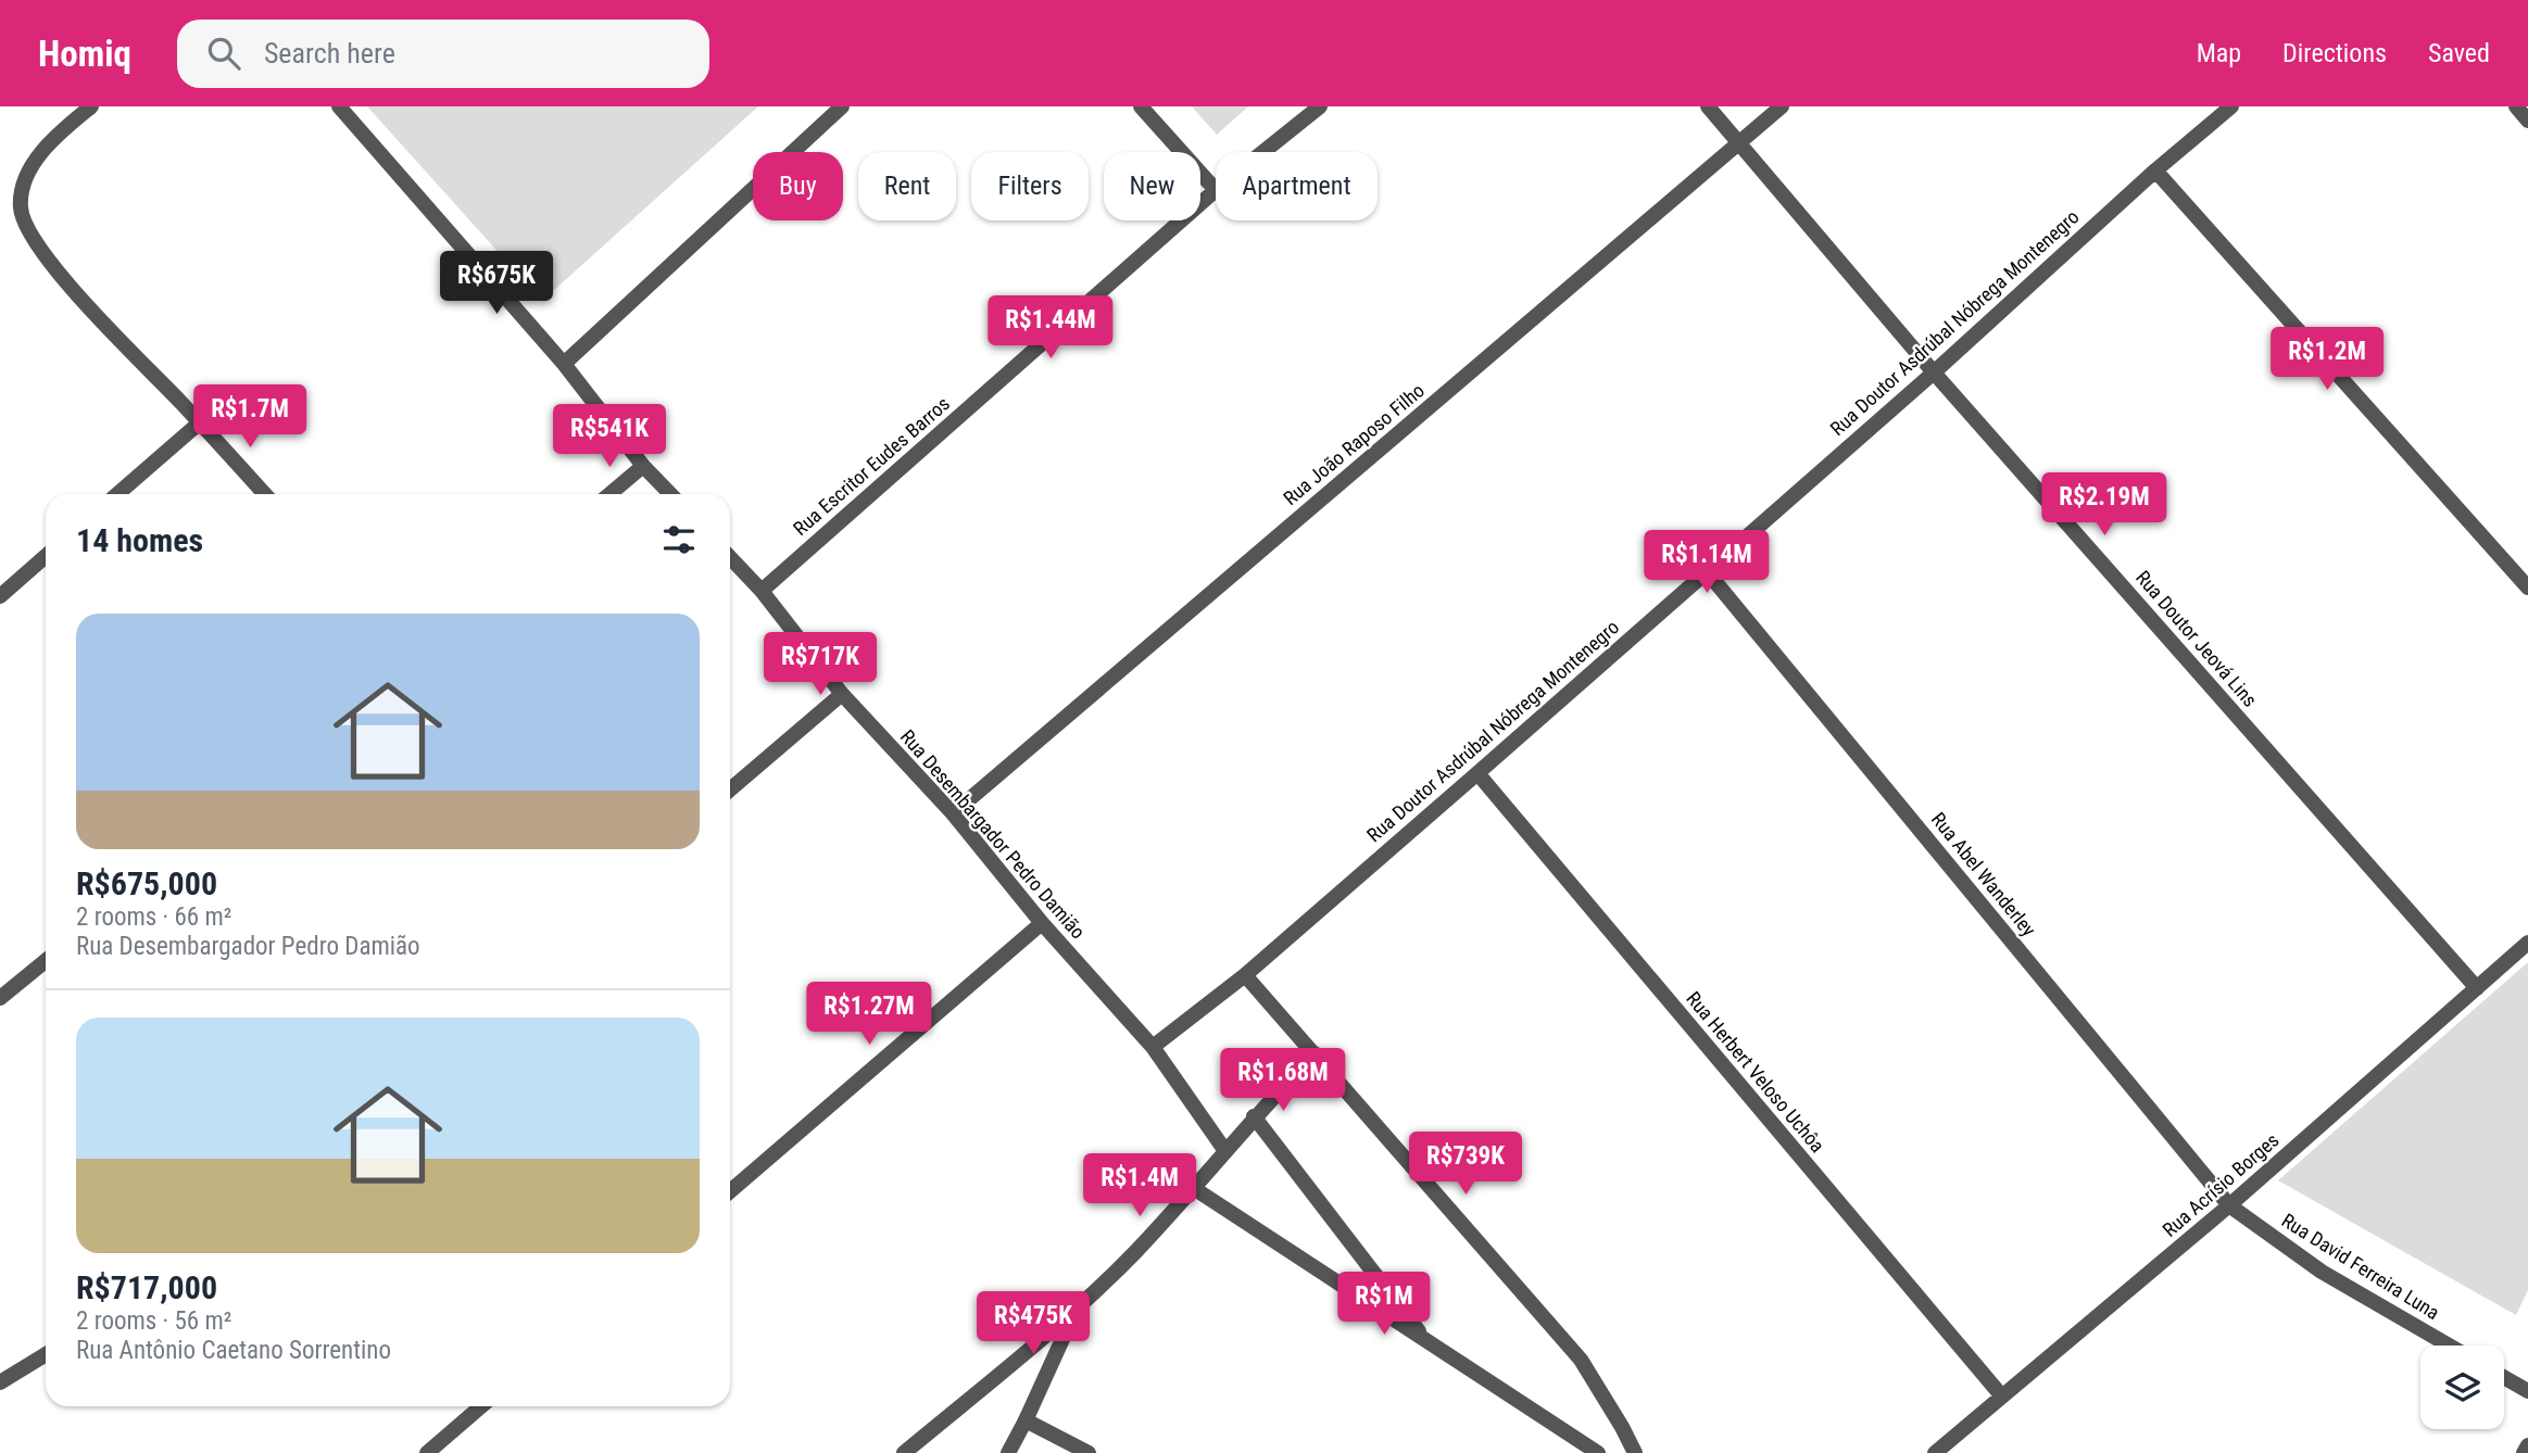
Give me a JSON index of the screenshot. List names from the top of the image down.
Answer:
{
  "streets": {
    "street": [
      "Rua Doutor Asdrúbal Nóbrega Montenegro",
      "Rua João Raposo Filho",
      "Rua Escritor Eudes Barros",
      "Rua Doutor Jeová Lins",
      "Rua Desembargador Pedro Damião",
      "Rua Abel Wanderley",
      "Rua Herbert Veloso Uchôa",
      "Rua Acrísio Borges",
      "Rua David Ferreira Luna"
    ]
  },
  "crossings": [
    ["Rua Doutor Asdrúbal Nóbrega Montenegro", "Rua Doutor Jeová Lins"],
    ["Rua Doutor Asdrúbal Nóbrega Montenegro", "Rua Desembargador Pedro Damião"],
    ["Rua Doutor Asdrúbal Nóbrega Montenegro", "Rua Abel Wanderley"],
    ["Rua Doutor Asdrúbal Nóbrega Montenegro", "Rua Herbert Veloso Uchôa"],
    ["Rua João Raposo Filho", "Rua Doutor Jeová Lins"],
    ["Rua João Raposo Filho", "Rua Desembargador Pedro Damião"],
    ["Rua Escritor Eudes Barros", "Rua Desembargador Pedro Damião"],
    ["Rua Doutor Jeová Lins", "Rua Acrísio Borges"],
    ["Rua Abel Wanderley", "Rua Acrísio Borges"],
    ["Rua Abel Wanderley", "Rua David Ferreira Luna"],
    ["Rua Herbert Veloso Uchôa", "Rua Acrísio Borges"],
    ["Rua Acrísio Borges", "Rua David Ferreira Luna"]
  ],
  "page": {
    "header": "Homiq",
    "search": "Search here",
    "nav": ["Map", "Directions", "Saved"],
    "chip": [
      "Buy",
      "Rent",
      "Filters",
      "New",
      "Apartment"
    ],
    "price": [
      "R$675K",
      "R$1.44M",
      "R$1.2M",
      "R$1.7M",
      "R$541K",
      "R$2.19M",
      "R$1.14M",
      "R$717K",
      "R$1.27M",
      "R$1.68M",
      "R$739K",
      "R$1.4M",
      "R$1M",
      "R$475K"
    ],
    "heading": "14 homes",
    "list": [
      {
        "name": "R$675,000",
        "note": "2 rooms · 66 m² · Rua Desembargador Pedro Damião"
      },
      {
        "name": "R$717,000",
        "note": "2 rooms · 56 m² · Rua Antônio Caetano Sorrentino"
      }
    ]
  }
}
